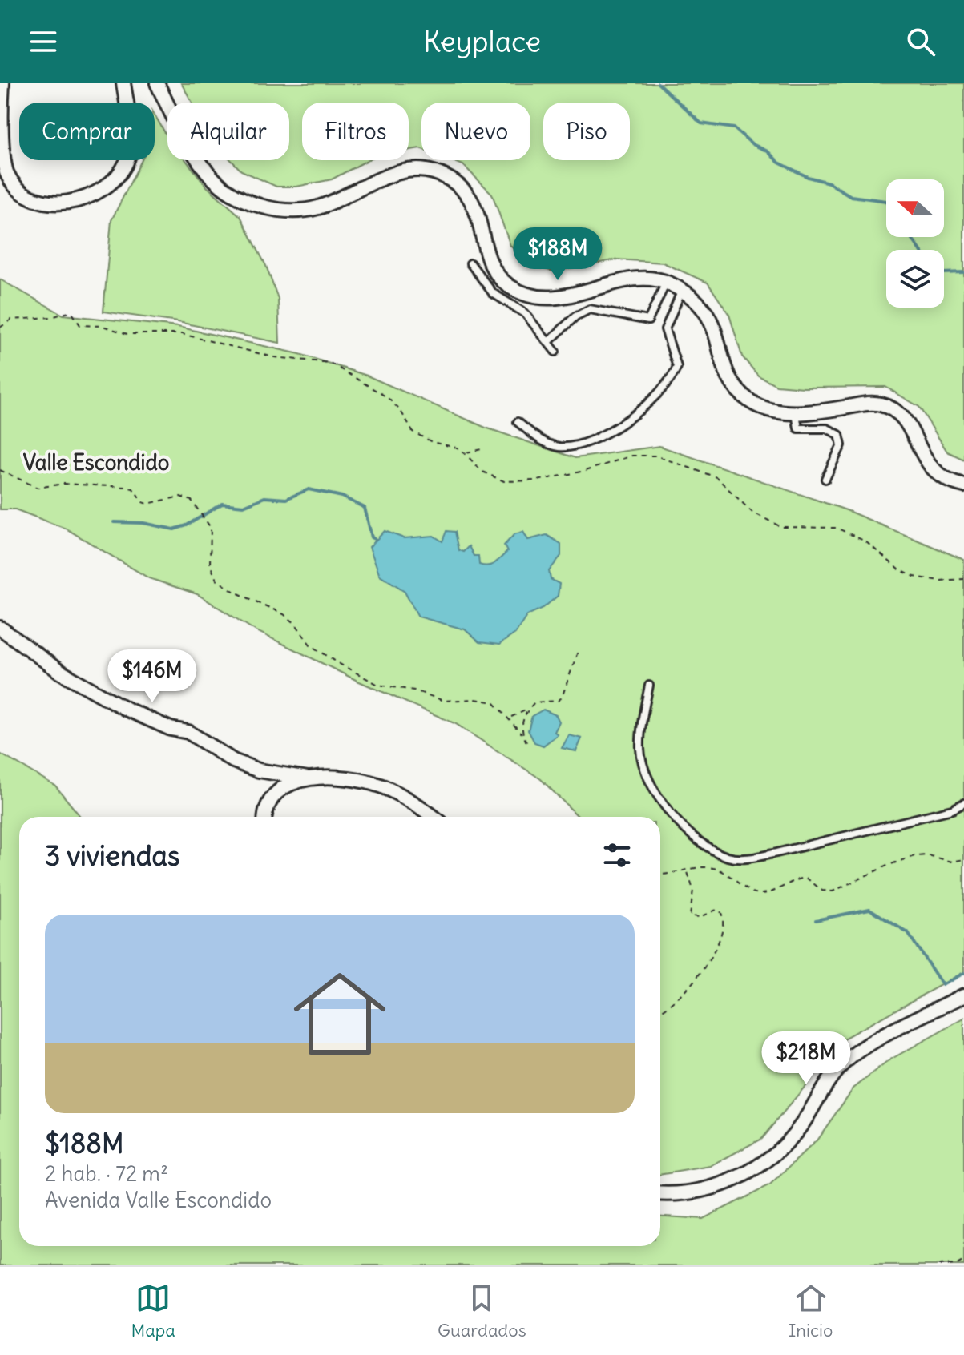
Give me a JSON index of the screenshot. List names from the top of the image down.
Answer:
{
  "districts": ["Valle Escondido"],
  "north": "left",
  "page": {
    "header": "Keyplace",
    "chip": [
      "Comprar",
      "Alquilar",
      "Filtros",
      "Nuevo",
      "Piso"
    ],
    "price": ["$188M", "$146M", "$218M"],
    "heading": "3 viviendas",
    "list": [
      {
        "name": "$188M",
        "note": "2 hab. · 72 m² · Avenida Valle Escondido"
      }
    ],
    "tabs": ["Mapa", "Guardados", "Inicio"]
  }
}
